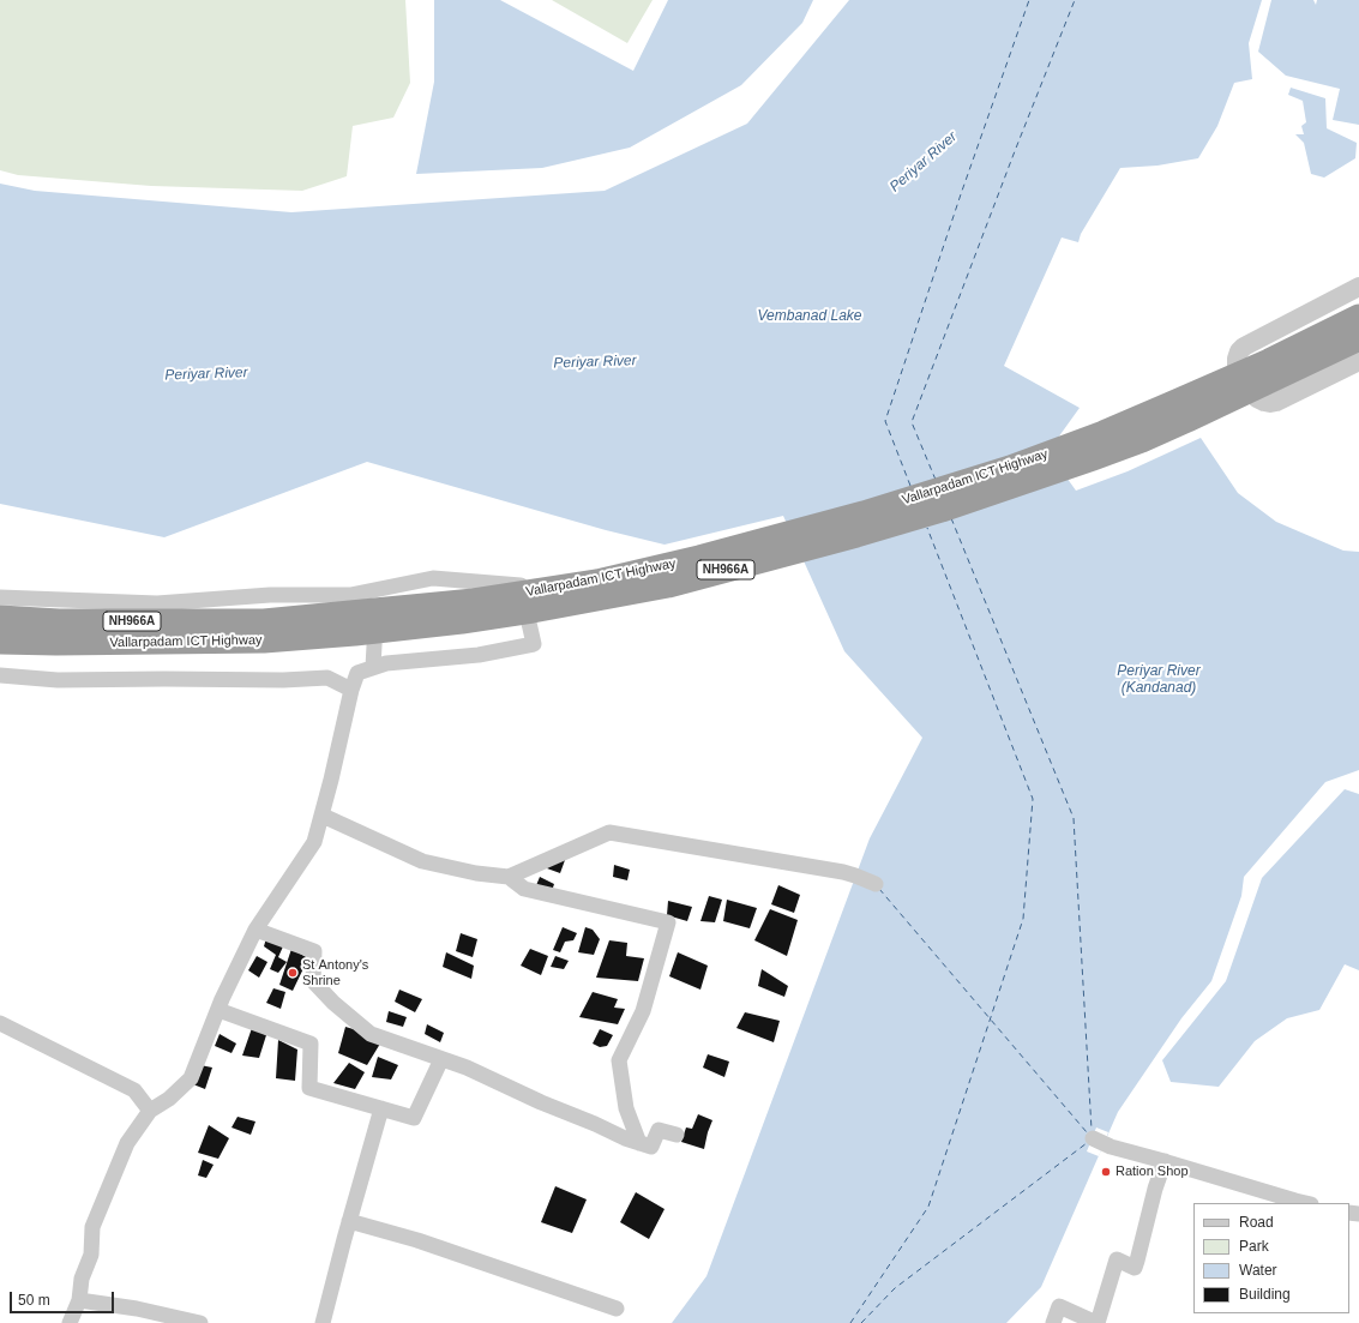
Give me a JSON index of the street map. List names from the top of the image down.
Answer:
{
  "streets": {
    "highway": ["Vallarpadam ICT Highway", "NH966A"]
  },
  "water": ["Periyar River", "Vembanad Lake", "Periyar River (Kandanad)"],
  "places": ["St Antony's Shrine", "Ration Shop"],
  "legend": [
    "Road",
    "Park",
    "Water",
    "Building"
  ],
  "scale_bar": "50 m"
}
